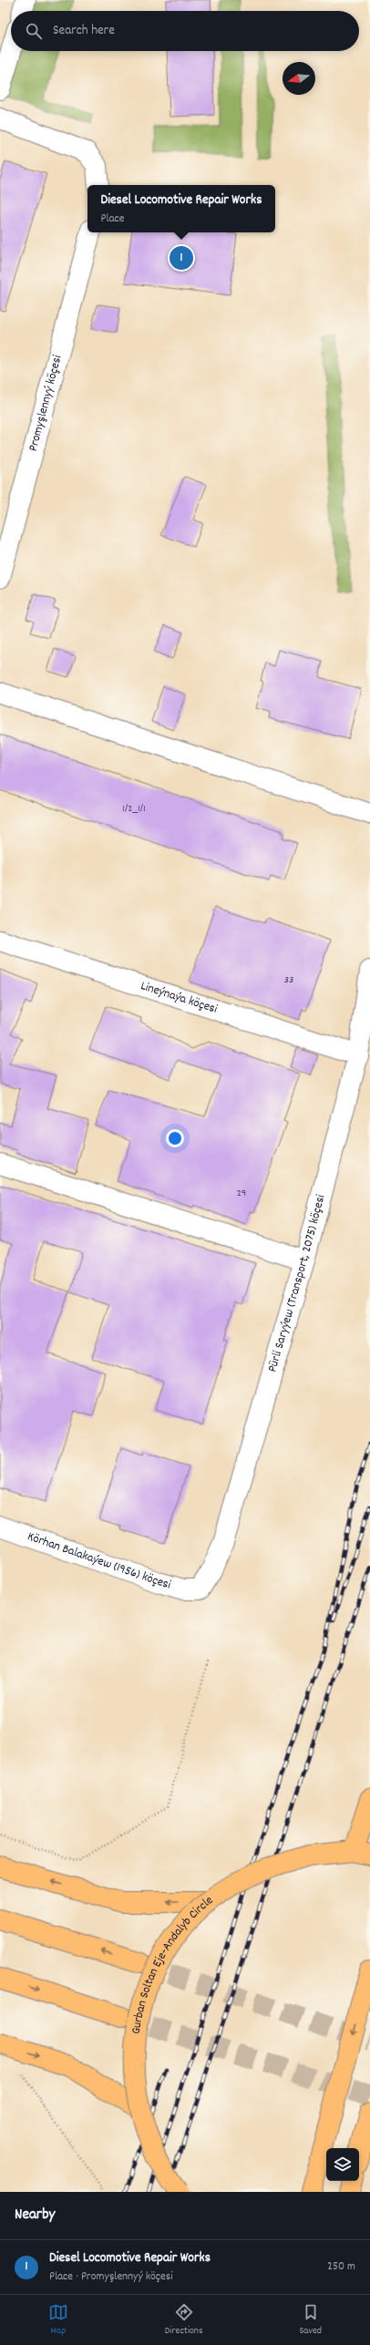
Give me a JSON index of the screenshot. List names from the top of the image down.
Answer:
{
  "streets": {
    "main road": ["Gurban Soltan Eje-Andalyb Circle"],
    "street": [
      "Promyşlennyý köçesi",
      "Lineýnaýa köçesi",
      "Pürli Saryýew (Transport, 2075) köçesi",
      "Körhan Balakaýew (1956) köçesi"
    ]
  },
  "crossings": [
    ["Lineýnaýa köçesi", "Pürli Saryýew (Transport, 2075) köçesi"],
    ["Pürli Saryýew (Transport, 2075) köçesi", "Körhan Balakaýew (1956) köçesi"]
  ],
  "house_numbers": ["1/2_1/1", "33", "29"],
  "north": "left",
  "page": {
    "search": "Search here",
    "popup": ["Diesel Locomotive Repair Works", "Place"],
    "pins": "1",
    "heading": "Nearby",
    "list": [
      {
        "mark": "1",
        "name": "Diesel Locomotive Repair Works",
        "note": "Place · Promyşlennyý köçesi",
        "value": "250 m"
      }
    ],
    "nav": ["Map", "Directions", "Saved"]
  }
}
